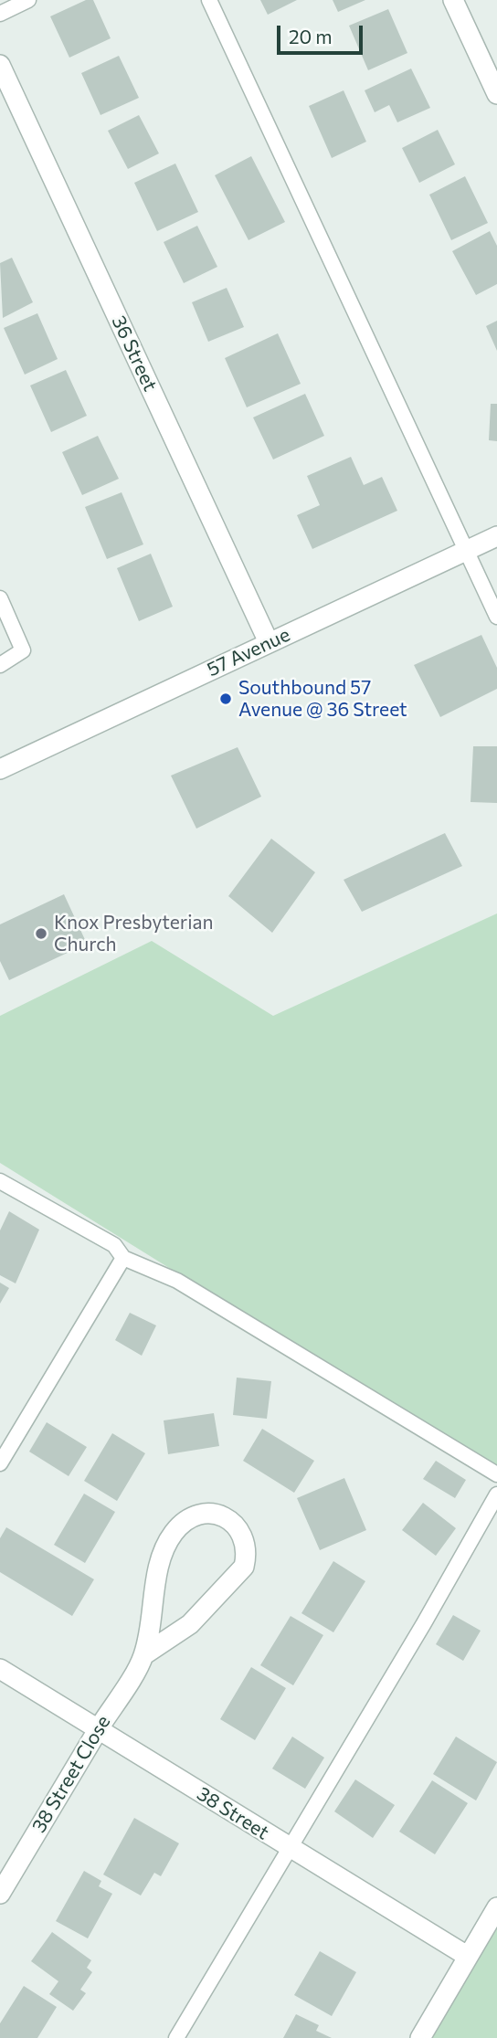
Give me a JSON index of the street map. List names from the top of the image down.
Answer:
{
  "streets": {
    "street": [
      "36 Street",
      "57 Avenue",
      "38 Street Close",
      "38 Street"
    ]
  },
  "crossings": [
    ["36 Street", "57 Avenue"],
    ["38 Street Close", "38 Street"]
  ],
  "places": ["Southbound 57 Avenue @ 36 Street", "Knox Presbyterian Church"],
  "scale_bar": "20 m"
}
